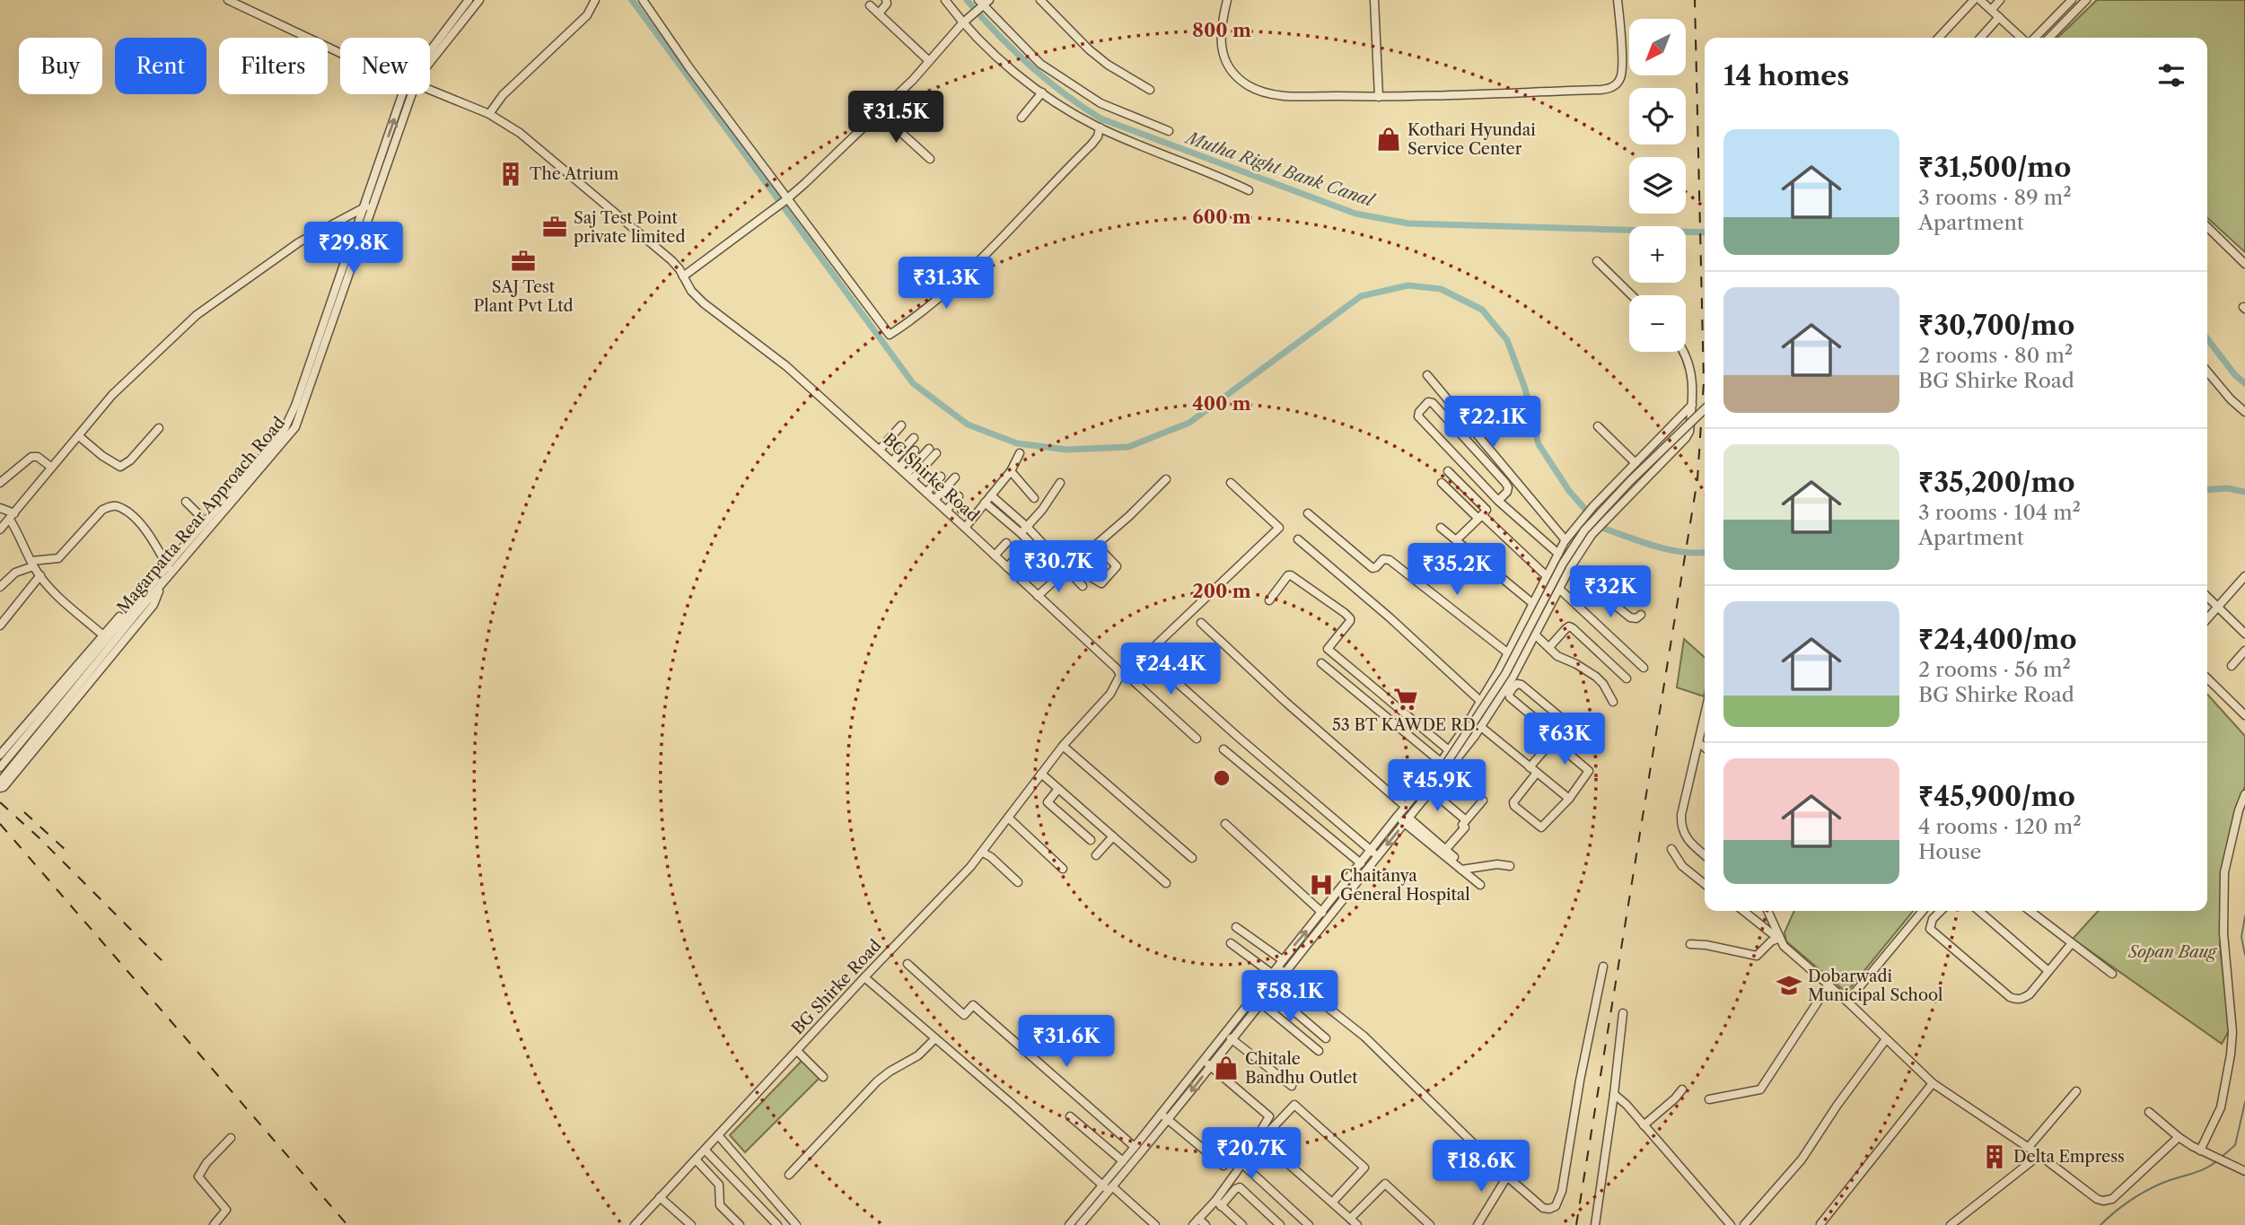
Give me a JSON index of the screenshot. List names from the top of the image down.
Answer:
{
  "streets": {
    "street": ["BG Shirke Road", "Magarpatta Rear Approach Road"]
  },
  "water": ["Mutha Right Bank Canal"],
  "parks": ["Sopan Baug"],
  "places": {
    "shop": ["Kothari Hyundai Service Center", "Chitale Bandhu Outlet"],
    "building": ["The Atrium", "Delta Empress"],
    "office": ["Saj Test Point private limited", "SAJ Test Plant Pvt Ltd"],
    "supermarket": ["53 BT KAWDE RD."],
    "hospital": ["Chaitanya General Hospital"],
    "school or university": ["Dobarwadi Municipal School"]
  },
  "north": "bottom left",
  "page": {
    "map_buttons": ["+", "−"],
    "chip": [
      "Buy",
      "Rent",
      "Filters",
      "New"
    ],
    "heading": "14 homes",
    "price": [
      "₹31.5K",
      "₹29.8K",
      "₹31.3K",
      "₹22.1K",
      "₹30.7K",
      "₹35.2K",
      "₹32K",
      "₹24.4K",
      "₹63K",
      "₹45.9K",
      "₹58.1K",
      "₹31.6K",
      "₹20.7K",
      "₹18.6K"
    ],
    "list": [
      {
        "name": "₹31,500/mo",
        "note": "3 rooms · 89 m² · Apartment"
      },
      {
        "name": "₹30,700/mo",
        "note": "2 rooms · 80 m² · BG Shirke Road"
      },
      {
        "name": "₹35,200/mo",
        "note": "3 rooms · 104 m² · Apartment"
      },
      {
        "name": "₹24,400/mo",
        "note": "2 rooms · 56 m² · BG Shirke Road"
      },
      {
        "name": "₹45,900/mo",
        "note": "4 rooms · 120 m² · House"
      }
    ]
  },
  "rings": [
    "800 m",
    "600 m",
    "400 m",
    "200 m"
  ]
}
